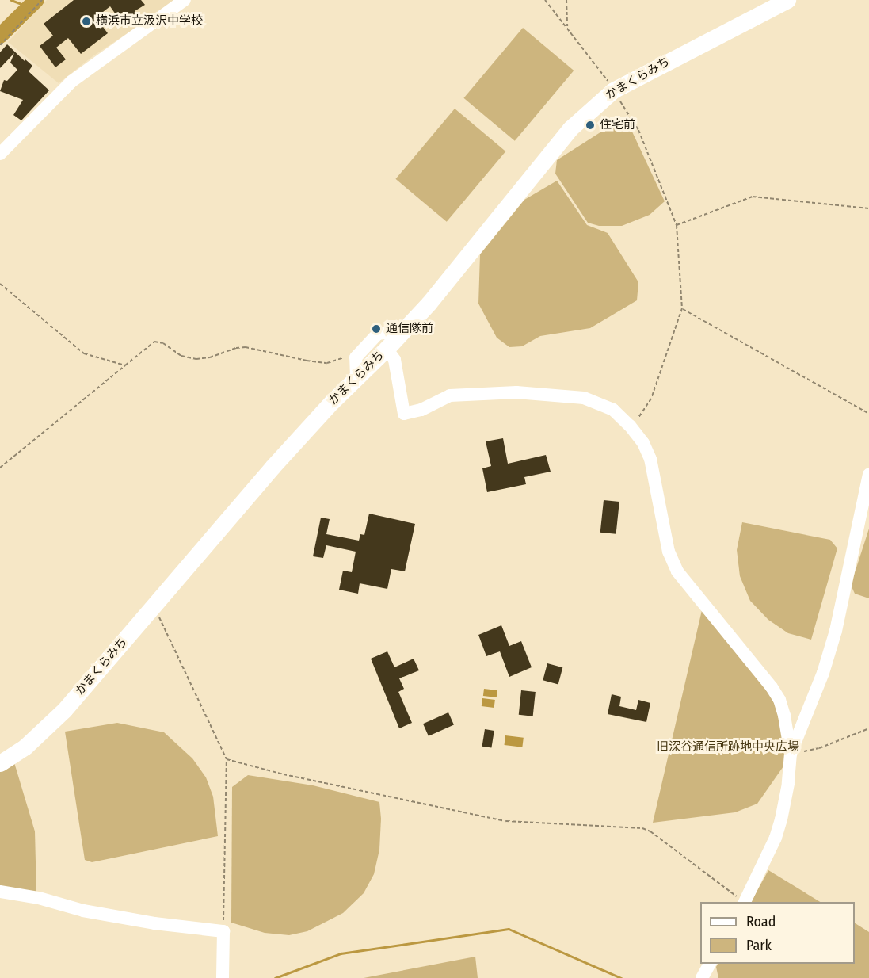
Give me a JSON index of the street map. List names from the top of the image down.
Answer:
{
  "streets": {
    "main road": ["かまくらみち"]
  },
  "parks": ["旧深谷通信所跡地中央広場"],
  "places": ["横浜市立汲沢中学校", "住宅前", "通信隊前"],
  "legend": ["Road", "Park"]
}
